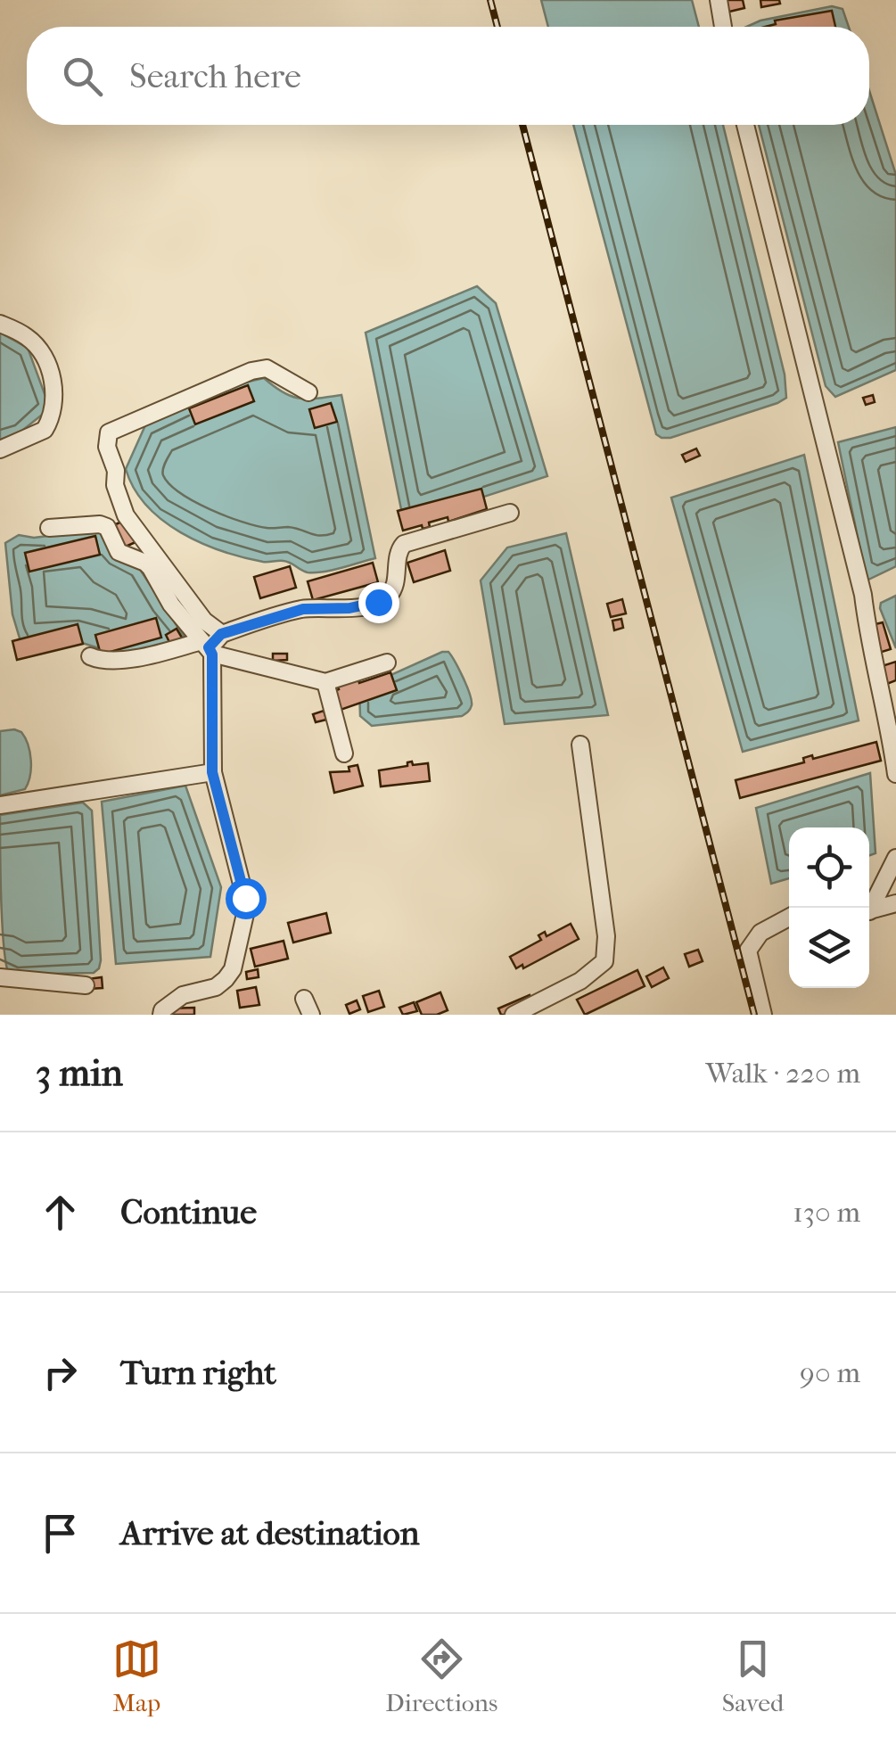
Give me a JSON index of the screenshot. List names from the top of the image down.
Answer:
{
  "page": {
    "search": "Search here",
    "heading": ["3 min", "Walk · 220 m"],
    "list": [
      ["Continue", "130 m"],
      ["Turn right", "90 m"],
      "Arrive at destination"
    ],
    "nav": ["Map", "Directions", "Saved"]
  }
}
